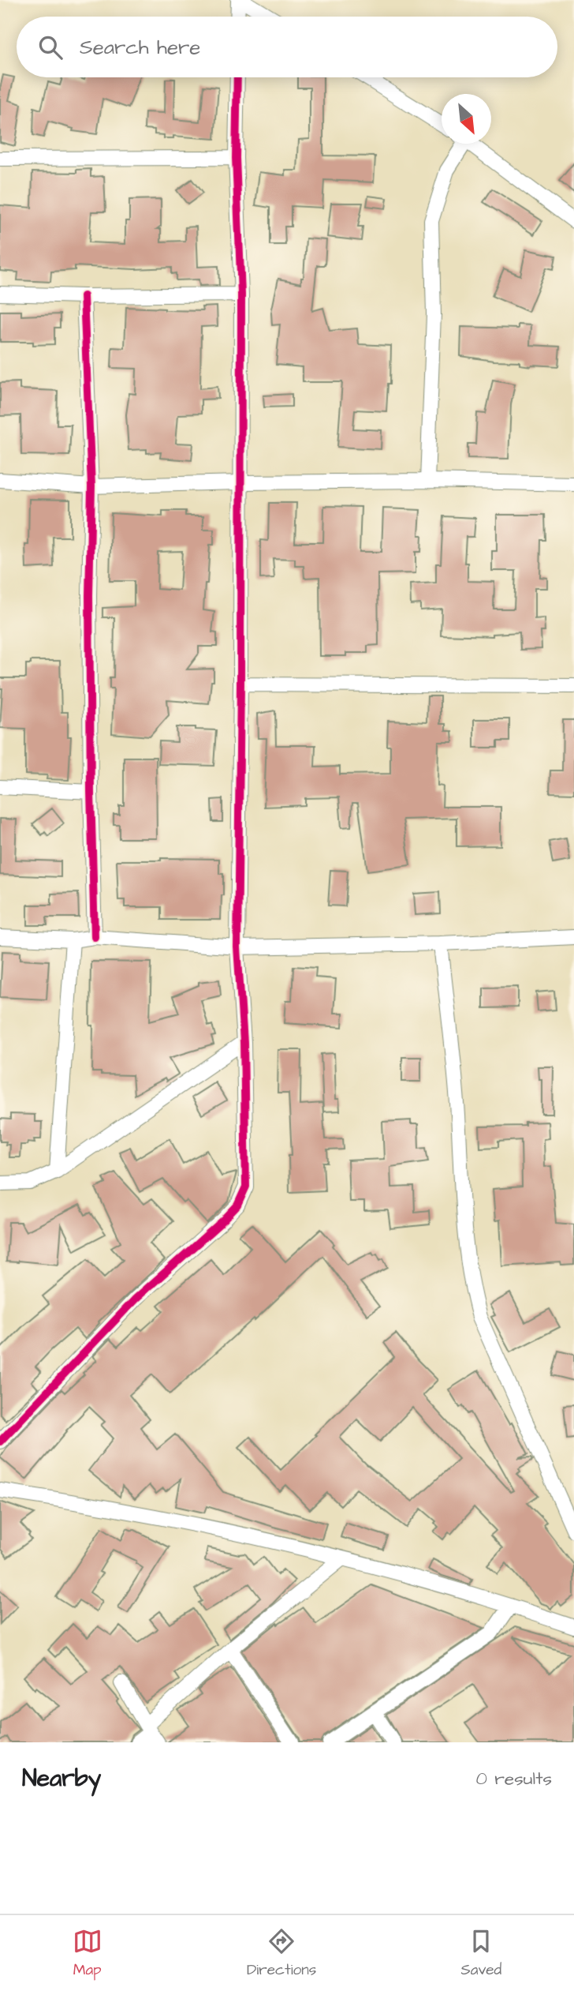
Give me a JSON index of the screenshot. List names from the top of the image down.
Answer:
{
  "north": "bottom right",
  "page": {
    "search": "Search here",
    "heading": ["Nearby", "0 results"],
    "nav": ["Map", "Directions", "Saved"]
  }
}
